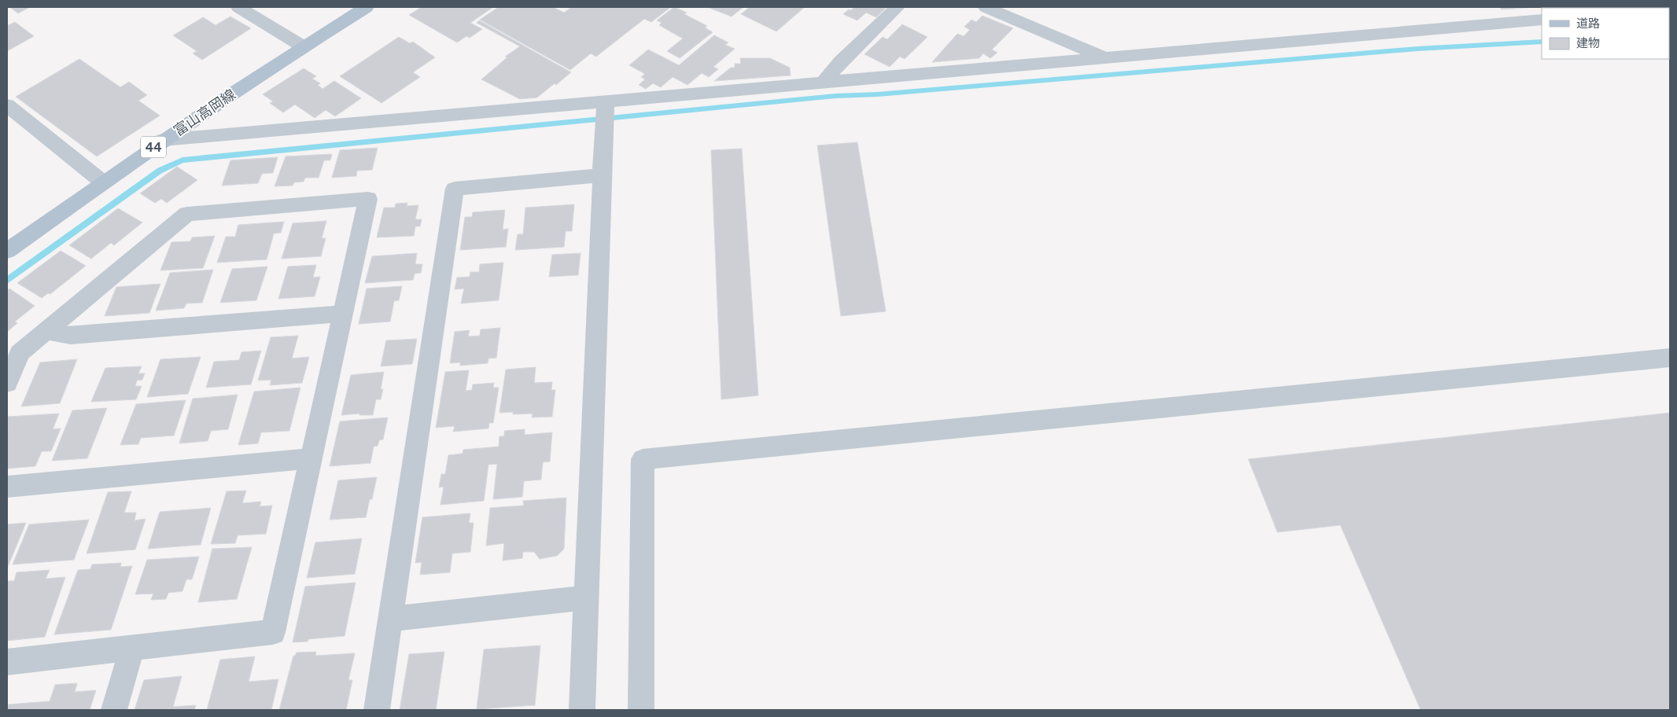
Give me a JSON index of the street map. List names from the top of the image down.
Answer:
{
  "streets": {
    "main road": ["富山高岡線", "44"]
  },
  "legend": ["道路", "建物"]
}
